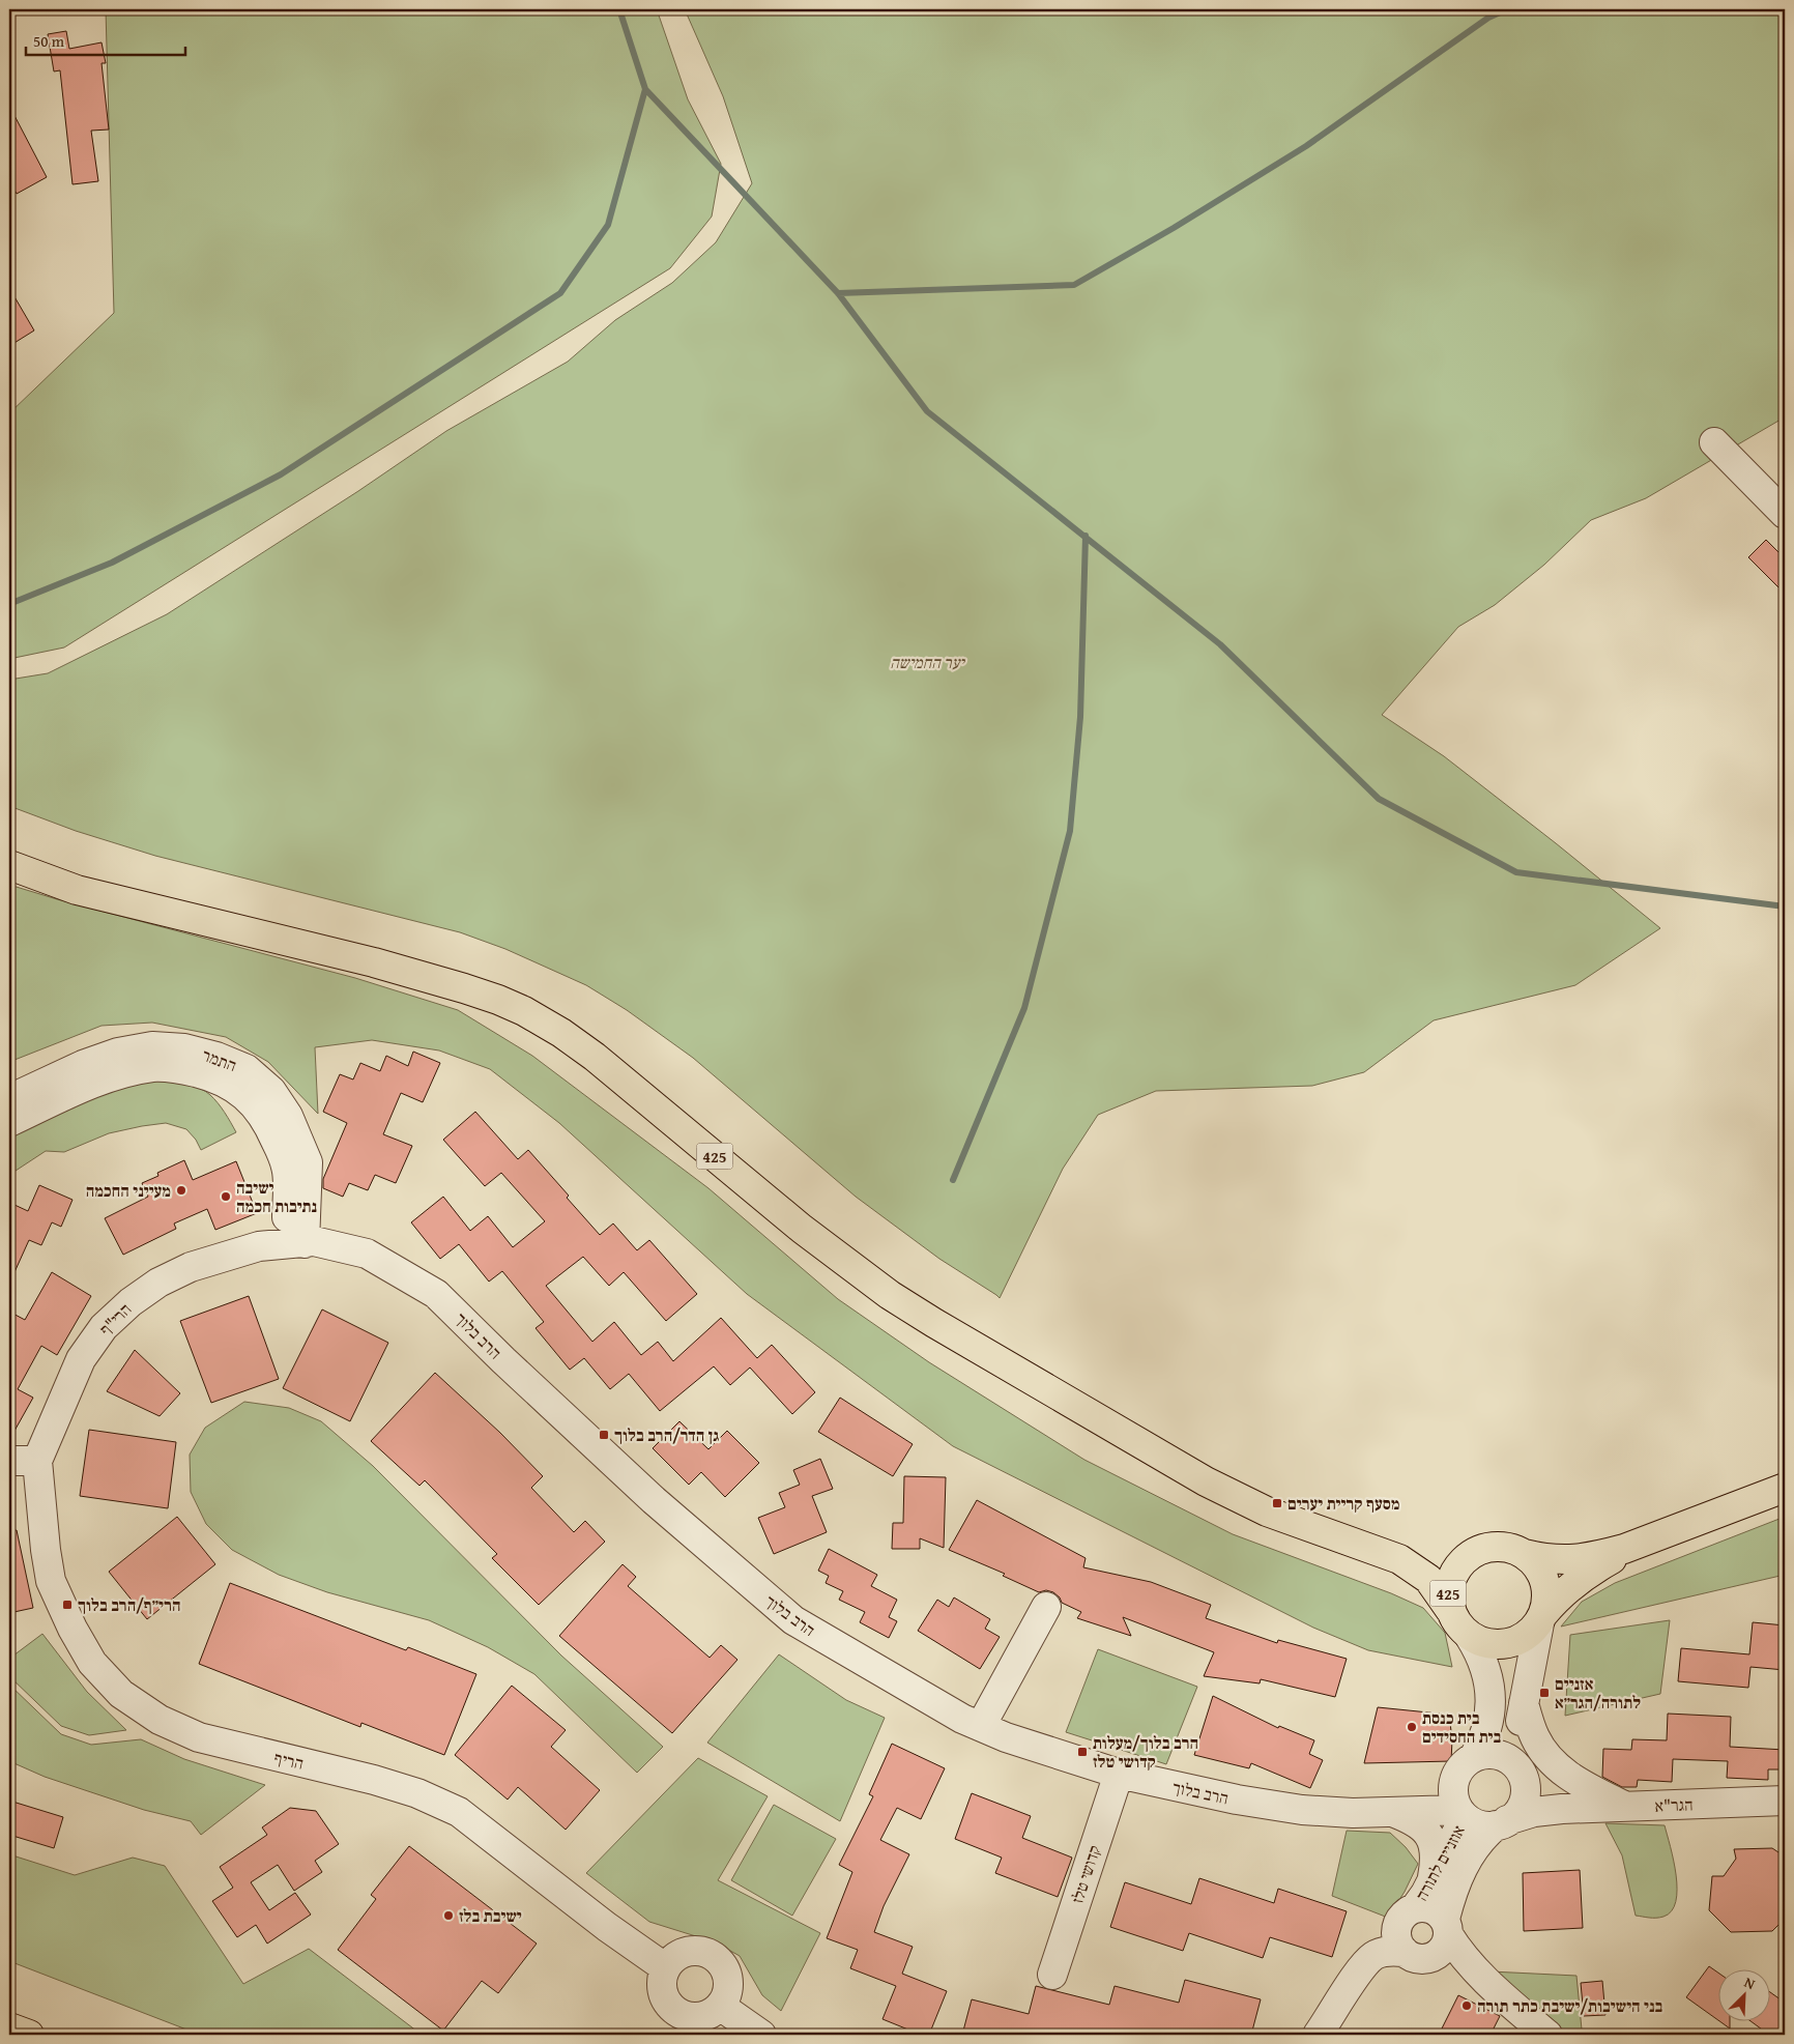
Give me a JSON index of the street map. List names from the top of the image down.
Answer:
{
  "streets": {
    "main road": ["425"],
    "street": [
      "התמר",
      "הרי\"ף",
      "הרב בלוך",
      "הריף",
      "הגר\"א",
      "אוזניים לתורה",
      "קדושי טלז"
    ]
  },
  "crossings": [
    ["התמר", "הרב בלוך"],
    ["הרי\"ף", "הרב בלוך"],
    ["הרי\"ף", "הריף"],
    ["הרב בלוך", "הגר\"א"],
    ["הרב בלוך", "אוזניים לתורה"],
    ["הרב בלוך", "קדושי טלז"],
    ["הגר\"א", "אוזניים לתורה"]
  ],
  "parks": ["יער החמישה"],
  "places": {
    "other": [
      "מעייני החכמה",
      "ישיבה נתיבות חכמה",
      "בית כנסת בית החסידים",
      "ישיבת בלז",
      "בני הישיבות/ישיבת כתר תורה"
    ],
    "transit": [
      "גן הדר/הרב בלוך",
      "מסעף קריית יערים",
      "הרי״ף/הרב בלוך",
      "אזניים לתורה/הגר״א",
      "הרב בלוך/מעלות קדושי טלז"
    ]
  },
  "scale_bar": "50 m",
  "north": "top right"
}
